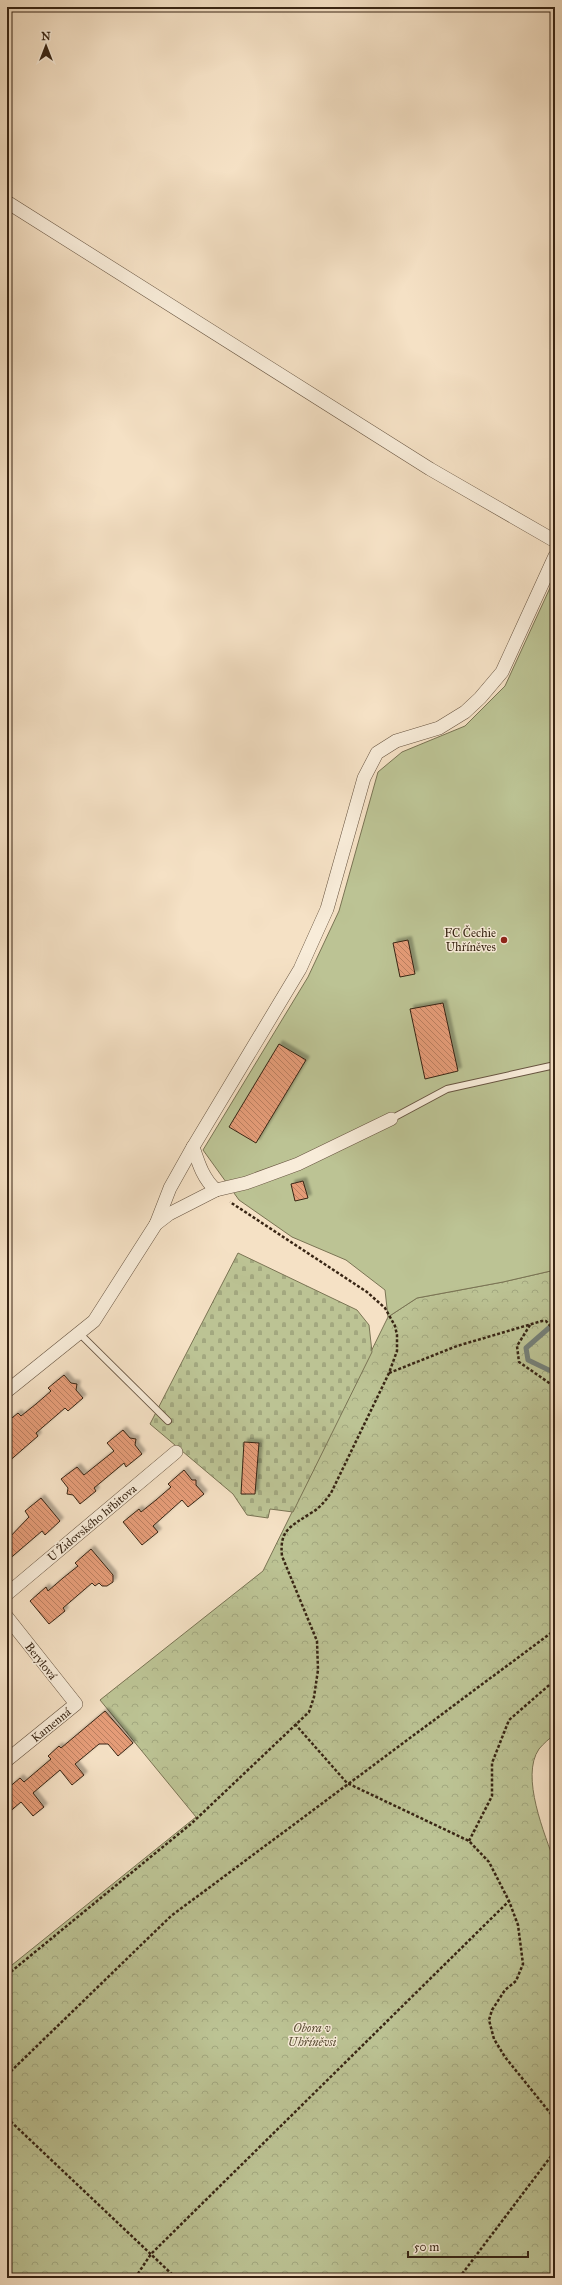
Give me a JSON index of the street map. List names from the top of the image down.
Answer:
{
  "streets": {
    "street": ["U Židovského hřbitova", "Berylová", "Kamenná"]
  },
  "crossings": [
    ["Berylová", "Kamenná"]
  ],
  "parks": ["Obora v Uhříněvsi"],
  "places": ["FC Čechie Uhříněves"],
  "scale_bar": "50 m",
  "north": "top"
}
